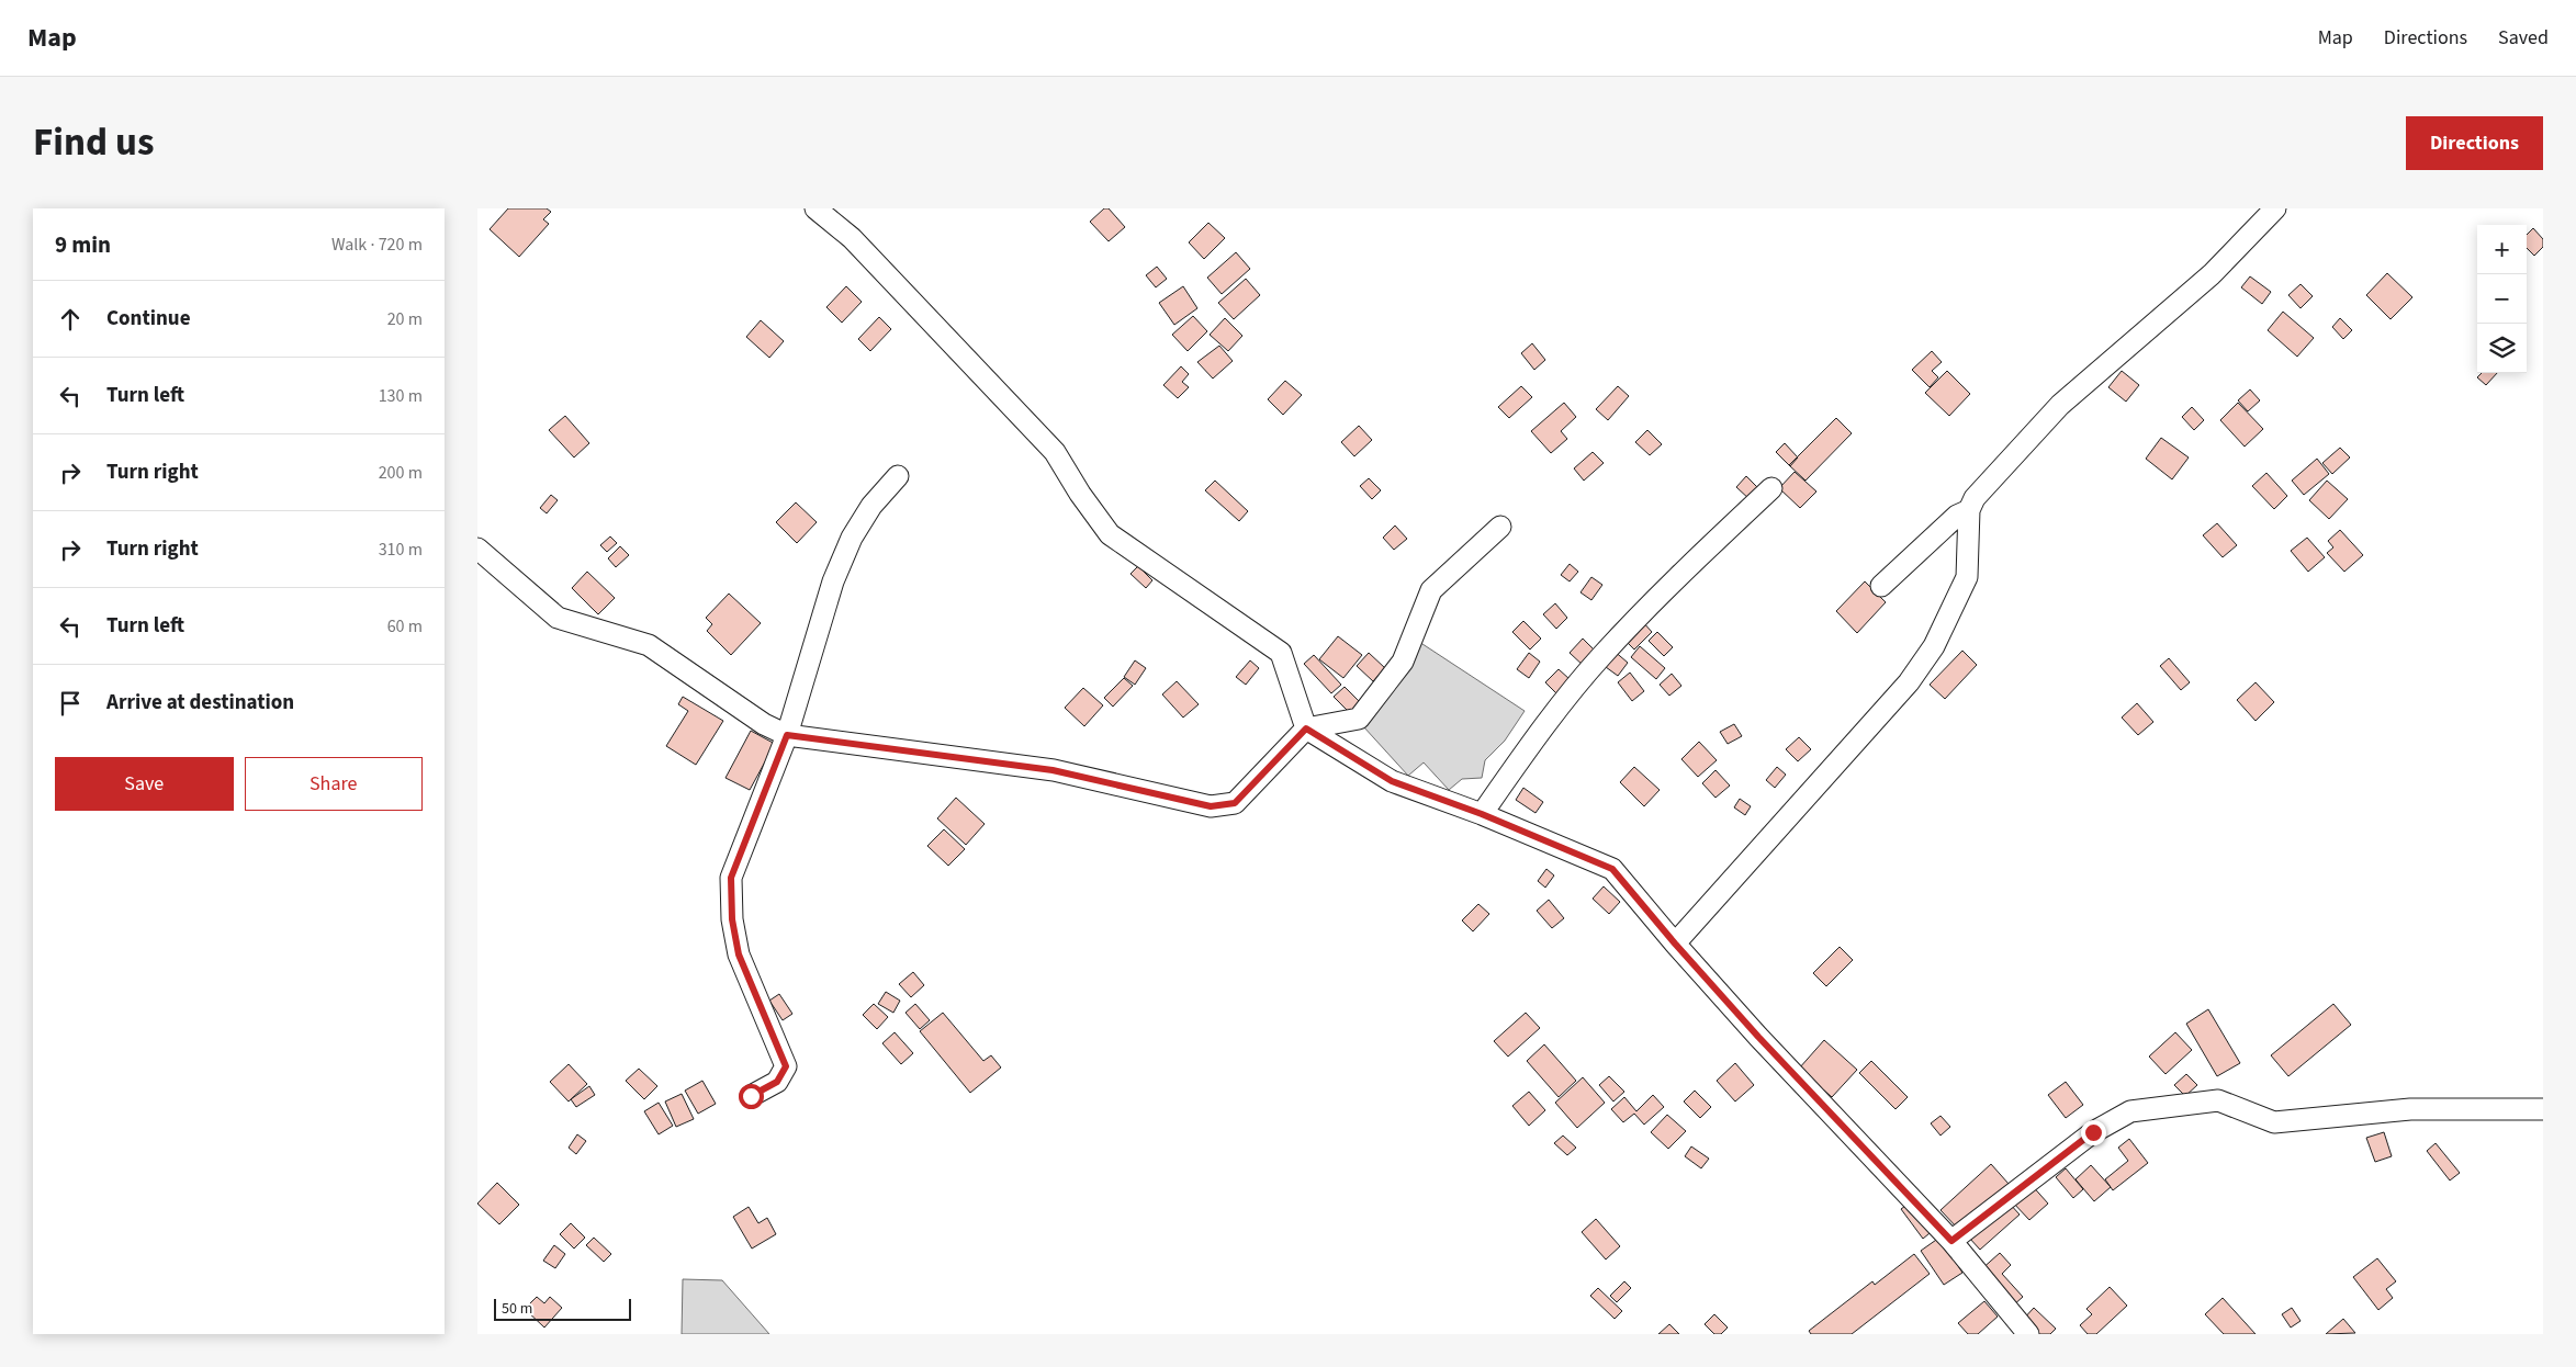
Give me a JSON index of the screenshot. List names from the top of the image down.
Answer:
{
  "scale_bar": "50 m",
  "page": {
    "header": "Map",
    "nav": ["Map", "Directions", "Saved"],
    "title": "Find us",
    "buttons": [
      "Directions",
      ["Save", "Share"]
    ],
    "heading": ["9 min", "Walk · 720 m"],
    "map_buttons": ["+", "−"],
    "list": [
      ["Continue", "20 m"],
      ["Turn left", "130 m"],
      ["Turn right", "200 m"],
      ["Turn right", "310 m"],
      ["Turn left", "60 m"],
      "Arrive at destination"
    ],
    "scale": "50 m"
  }
}
